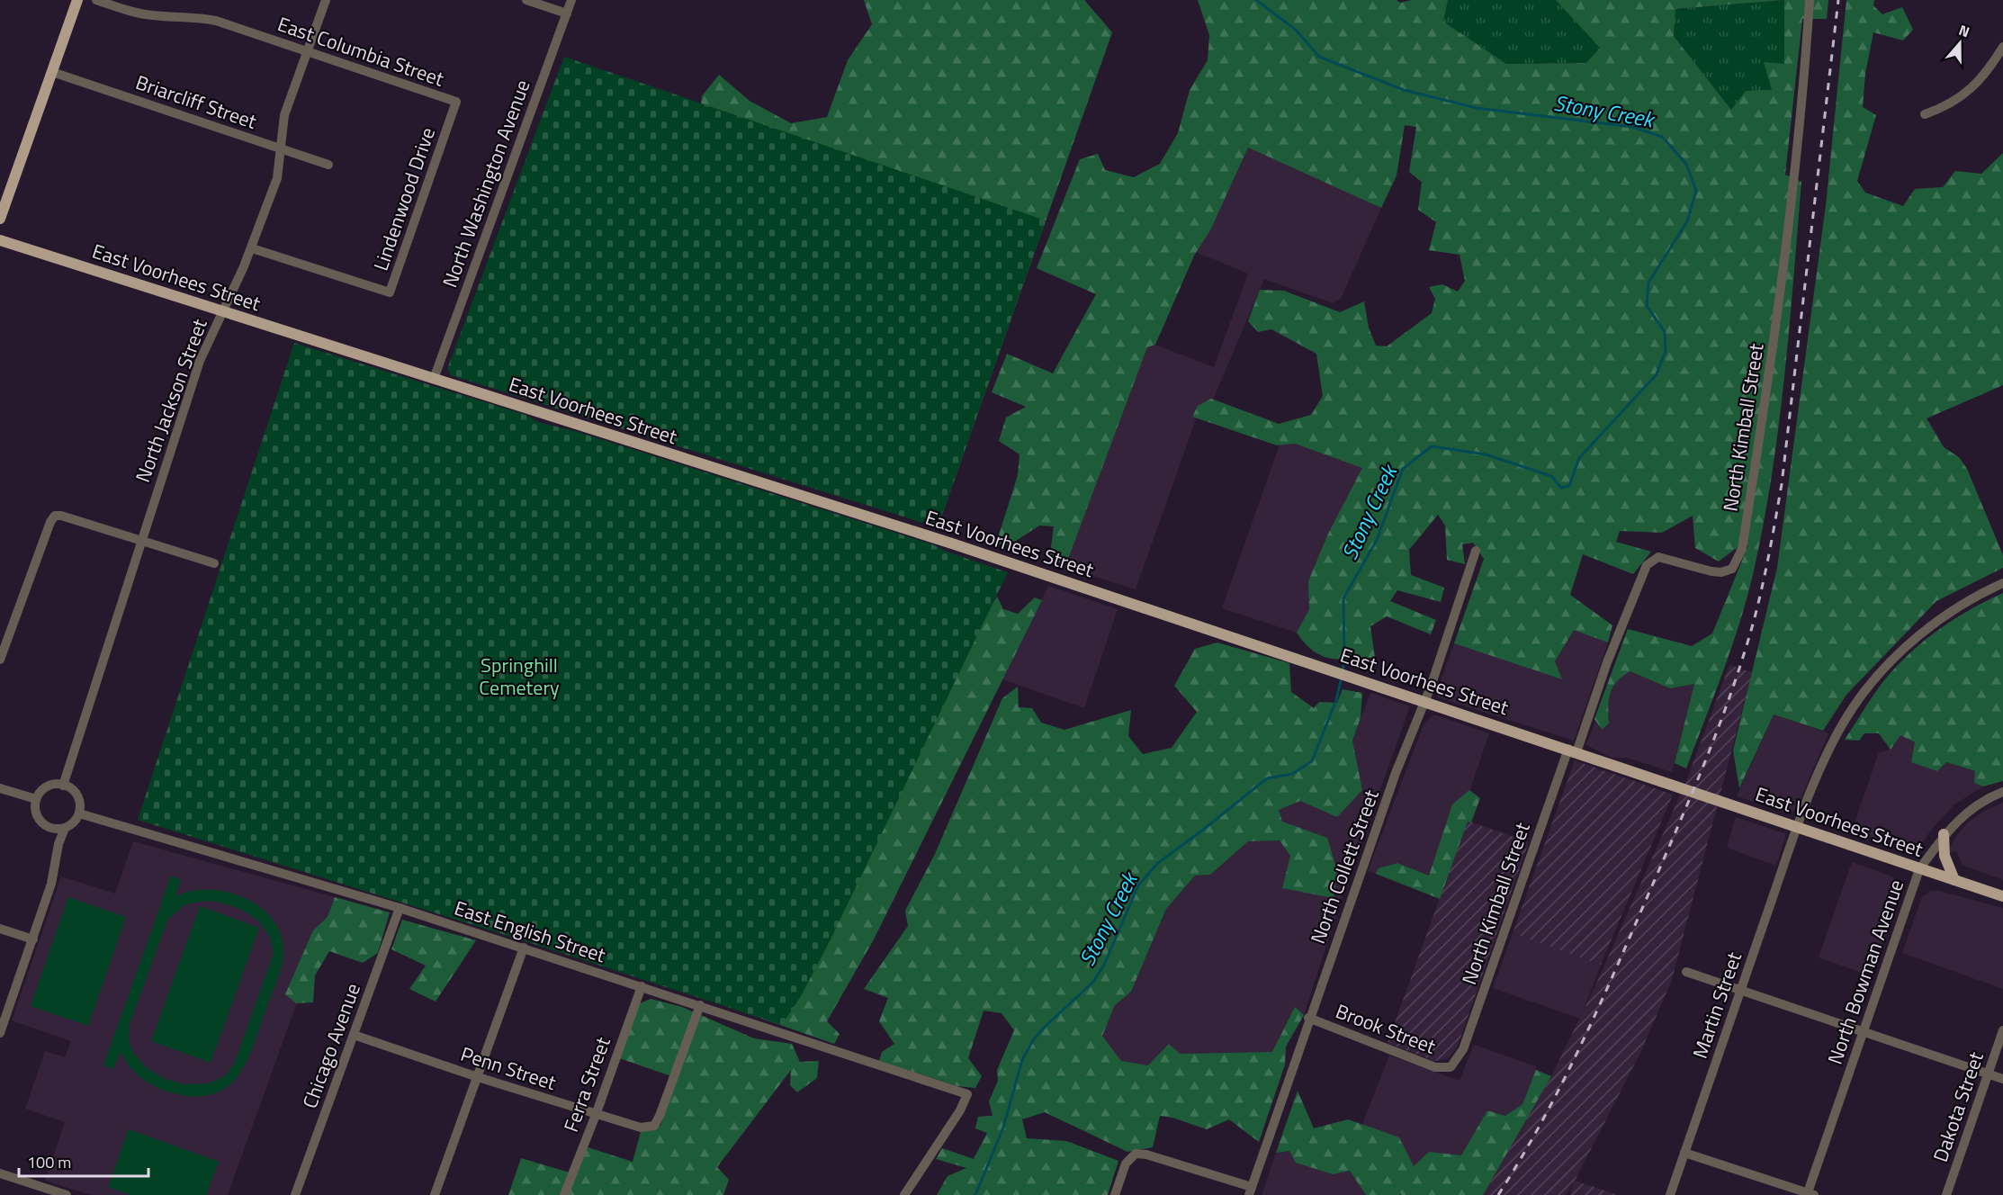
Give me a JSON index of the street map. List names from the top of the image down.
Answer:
{
  "streets": {
    "main road": ["East Voorhees Street"],
    "street": [
      "East Columbia Street",
      "Briarcliff Street",
      "North Washington Avenue",
      "Lindenwood Drive",
      "North Jackson Street",
      "North Kimball Street",
      "North Collett Street",
      "East English Street",
      "North Bowman Avenue",
      "Martin Street",
      "Brook Street",
      "Chicago Avenue",
      "Penn Street",
      "Ferra Street",
      "Dakota Street"
    ]
  },
  "crossings": [
    ["East Columbia Street", "Lindenwood Drive"],
    ["East Columbia Street", "North Jackson Street"],
    ["Briarcliff Street", "North Jackson Street"],
    ["North Washington Avenue", "East Voorhees Street"],
    ["Lindenwood Drive", "North Jackson Street"],
    ["East Voorhees Street", "North Jackson Street"],
    ["East Voorhees Street", "North Kimball Street"],
    ["East Voorhees Street", "North Collett Street"],
    ["East Voorhees Street", "North Bowman Avenue"],
    ["East Voorhees Street", "Martin Street"],
    ["North Jackson Street", "East English Street"],
    ["North Kimball Street", "Brook Street"],
    ["North Collett Street", "Brook Street"],
    ["East English Street", "Chicago Avenue"],
    ["East English Street", "Penn Street"],
    ["East English Street", "Ferra Street"],
    ["Chicago Avenue", "Penn Street"],
    ["Penn Street", "Ferra Street"]
  ],
  "water": ["Stony Creek"],
  "parks": ["Springhill Cemetery"],
  "scale_bar": "100 m",
  "north": "top"
}
